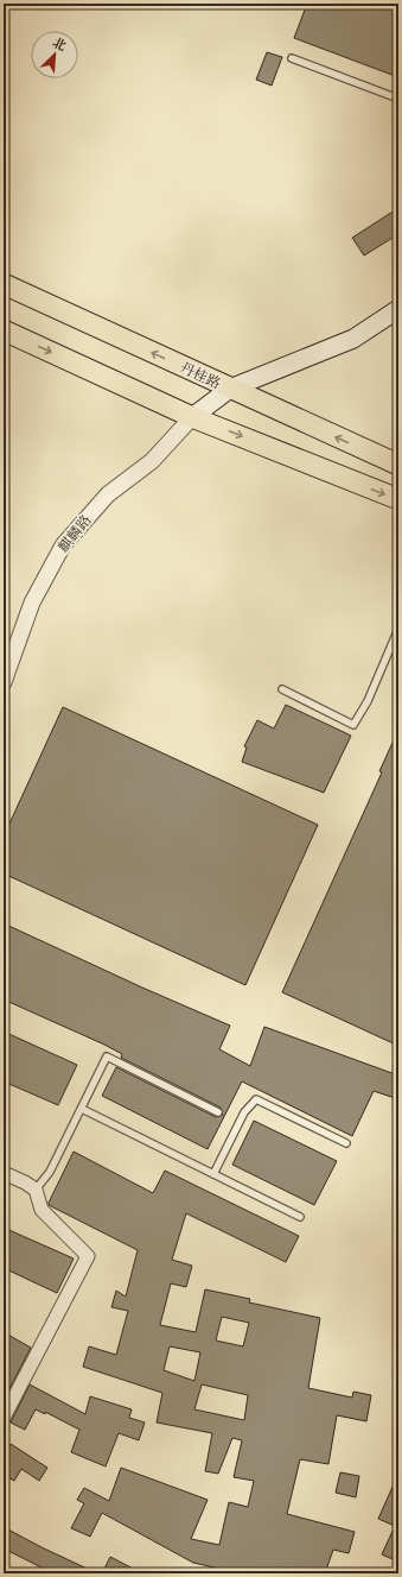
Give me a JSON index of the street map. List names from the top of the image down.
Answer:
{
  "streets": {
    "main road": ["丹桂路"],
    "street": ["麒麟路"]
  },
  "north": "top right"
}
